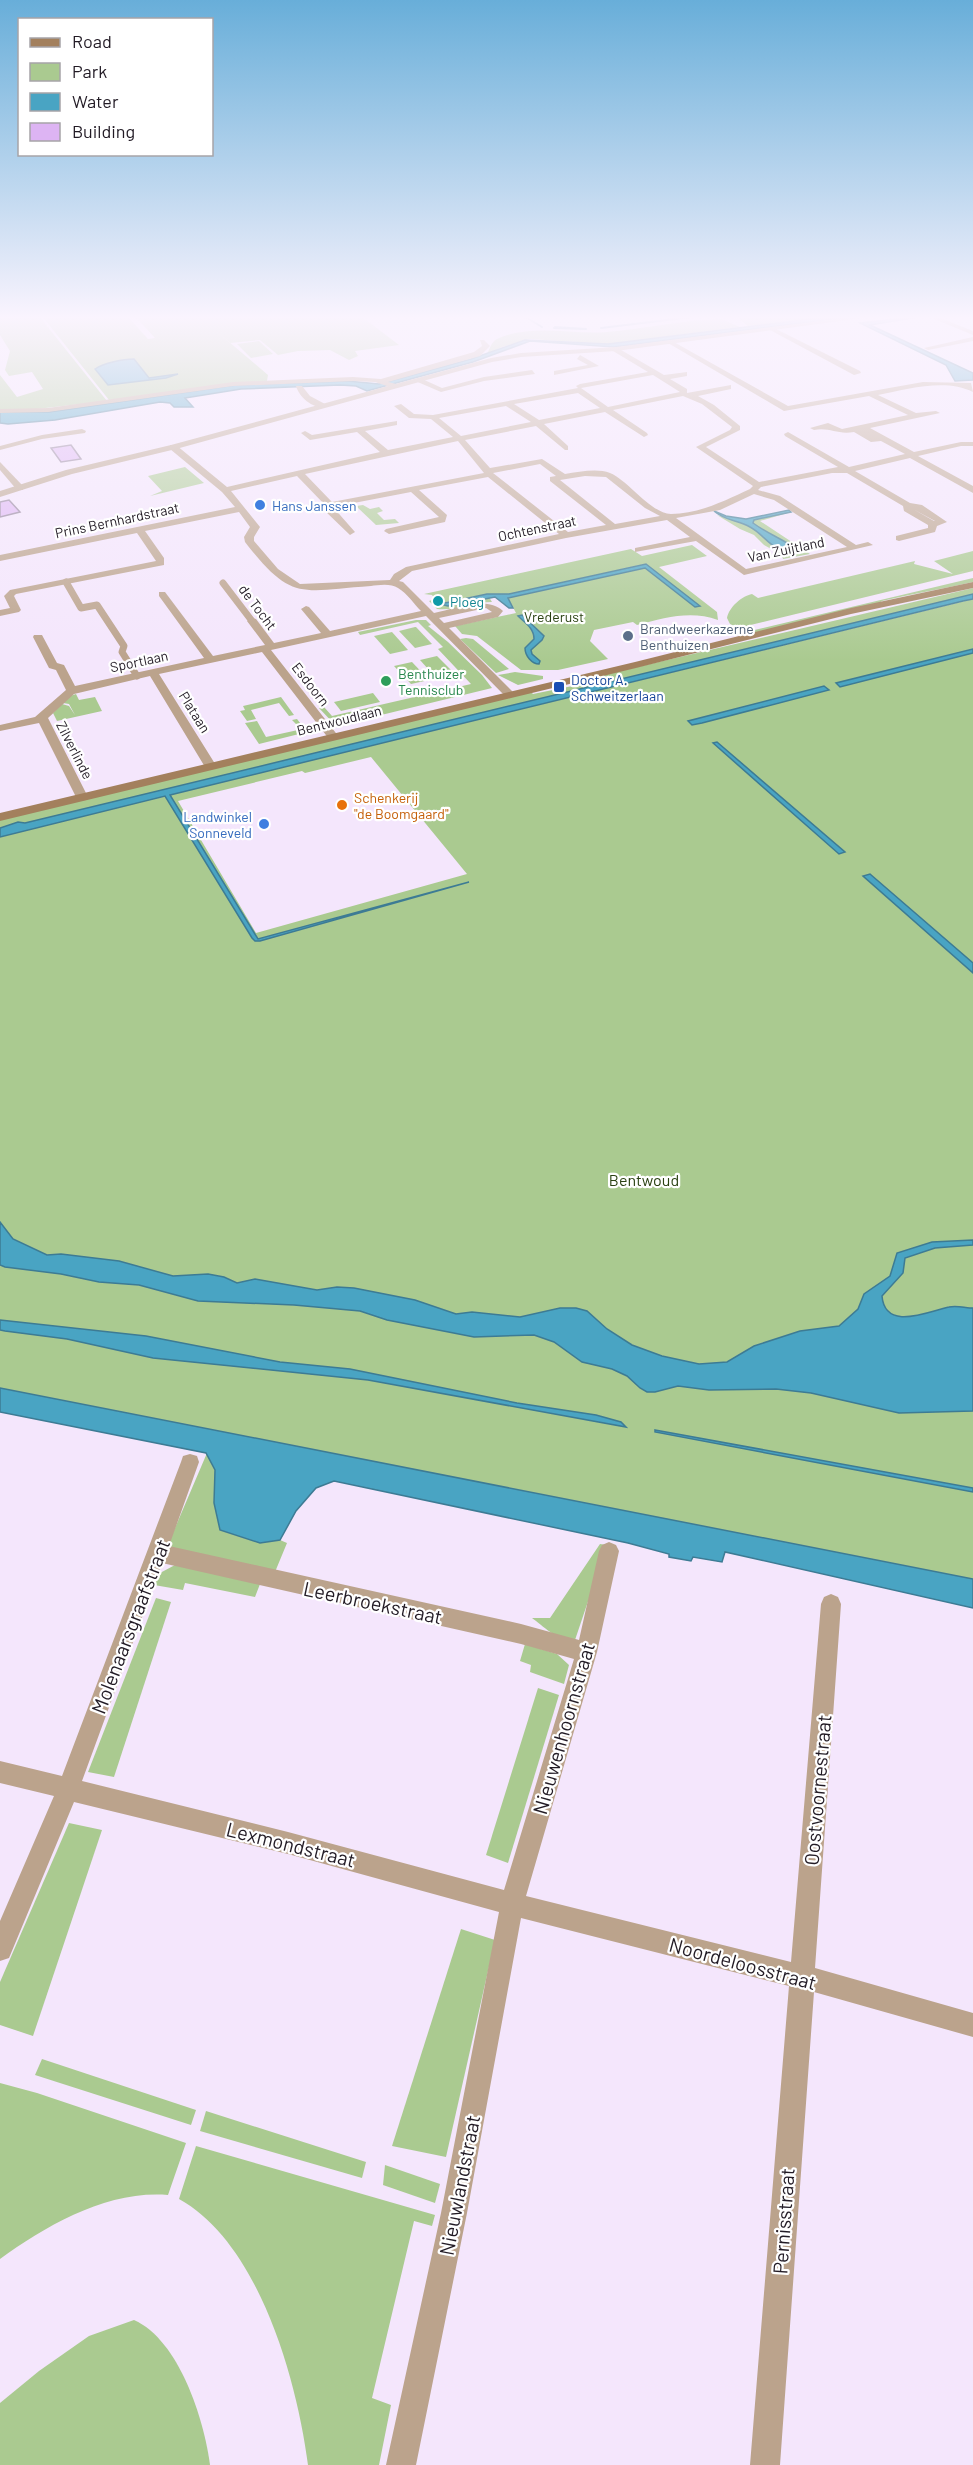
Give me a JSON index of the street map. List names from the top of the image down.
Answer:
{
  "streets": {
    "main road": ["Bentwoudlaan"],
    "street": [
      "Prins Bernhardstraat",
      "Ochtenstraat",
      "Van Zuijtland",
      "de Tocht",
      "Sportlaan",
      "Esdoorn",
      "Plataan",
      "Zilverlinde",
      "Leerbroekstraat",
      "Molenaarsgraafstraat",
      "Nieuwenhoornstraat",
      "Oostvoornestraat",
      "Lexmondstraat",
      "Noordeloosstraat",
      "Nieuwlandstraat",
      "Pernisstraat"
    ]
  },
  "crossings": [
    ["Ochtenstraat", "Van Zuijtland"],
    ["de Tocht", "Sportlaan"],
    ["de Tocht", "Esdoorn"],
    ["Sportlaan", "Esdoorn"],
    ["Sportlaan", "Plataan"],
    ["Sportlaan", "Zilverlinde"],
    ["Esdoorn", "Bentwoudlaan"],
    ["Plataan", "Bentwoudlaan"],
    ["Bentwoudlaan", "Zilverlinde"],
    ["Leerbroekstraat", "Molenaarsgraafstraat"],
    ["Leerbroekstraat", "Nieuwenhoornstraat"],
    ["Molenaarsgraafstraat", "Lexmondstraat"],
    ["Nieuwenhoornstraat", "Lexmondstraat"],
    ["Nieuwenhoornstraat", "Noordeloosstraat"],
    ["Nieuwenhoornstraat", "Nieuwlandstraat"],
    ["Oostvoornestraat", "Noordeloosstraat"],
    ["Oostvoornestraat", "Pernisstraat"],
    ["Lexmondstraat", "Noordeloosstraat"],
    ["Lexmondstraat", "Nieuwlandstraat"],
    ["Noordeloosstraat", "Nieuwlandstraat"],
    ["Noordeloosstraat", "Pernisstraat"]
  ],
  "parks": ["Vrederust", "Bentwoud"],
  "places": {
    "other": [
      "Hans Janssen",
      "Ploeg",
      "Brandweerkazerne Benthuizen",
      "Benthuizer Tennisclub",
      "Schenkerij \"de Boomgaard\"",
      "Landwinkel Sonneveld"
    ],
    "transit": ["Doctor A. Schweitzerlaan"]
  },
  "legend": [
    "Road",
    "Park",
    "Water",
    "Building"
  ]
}
